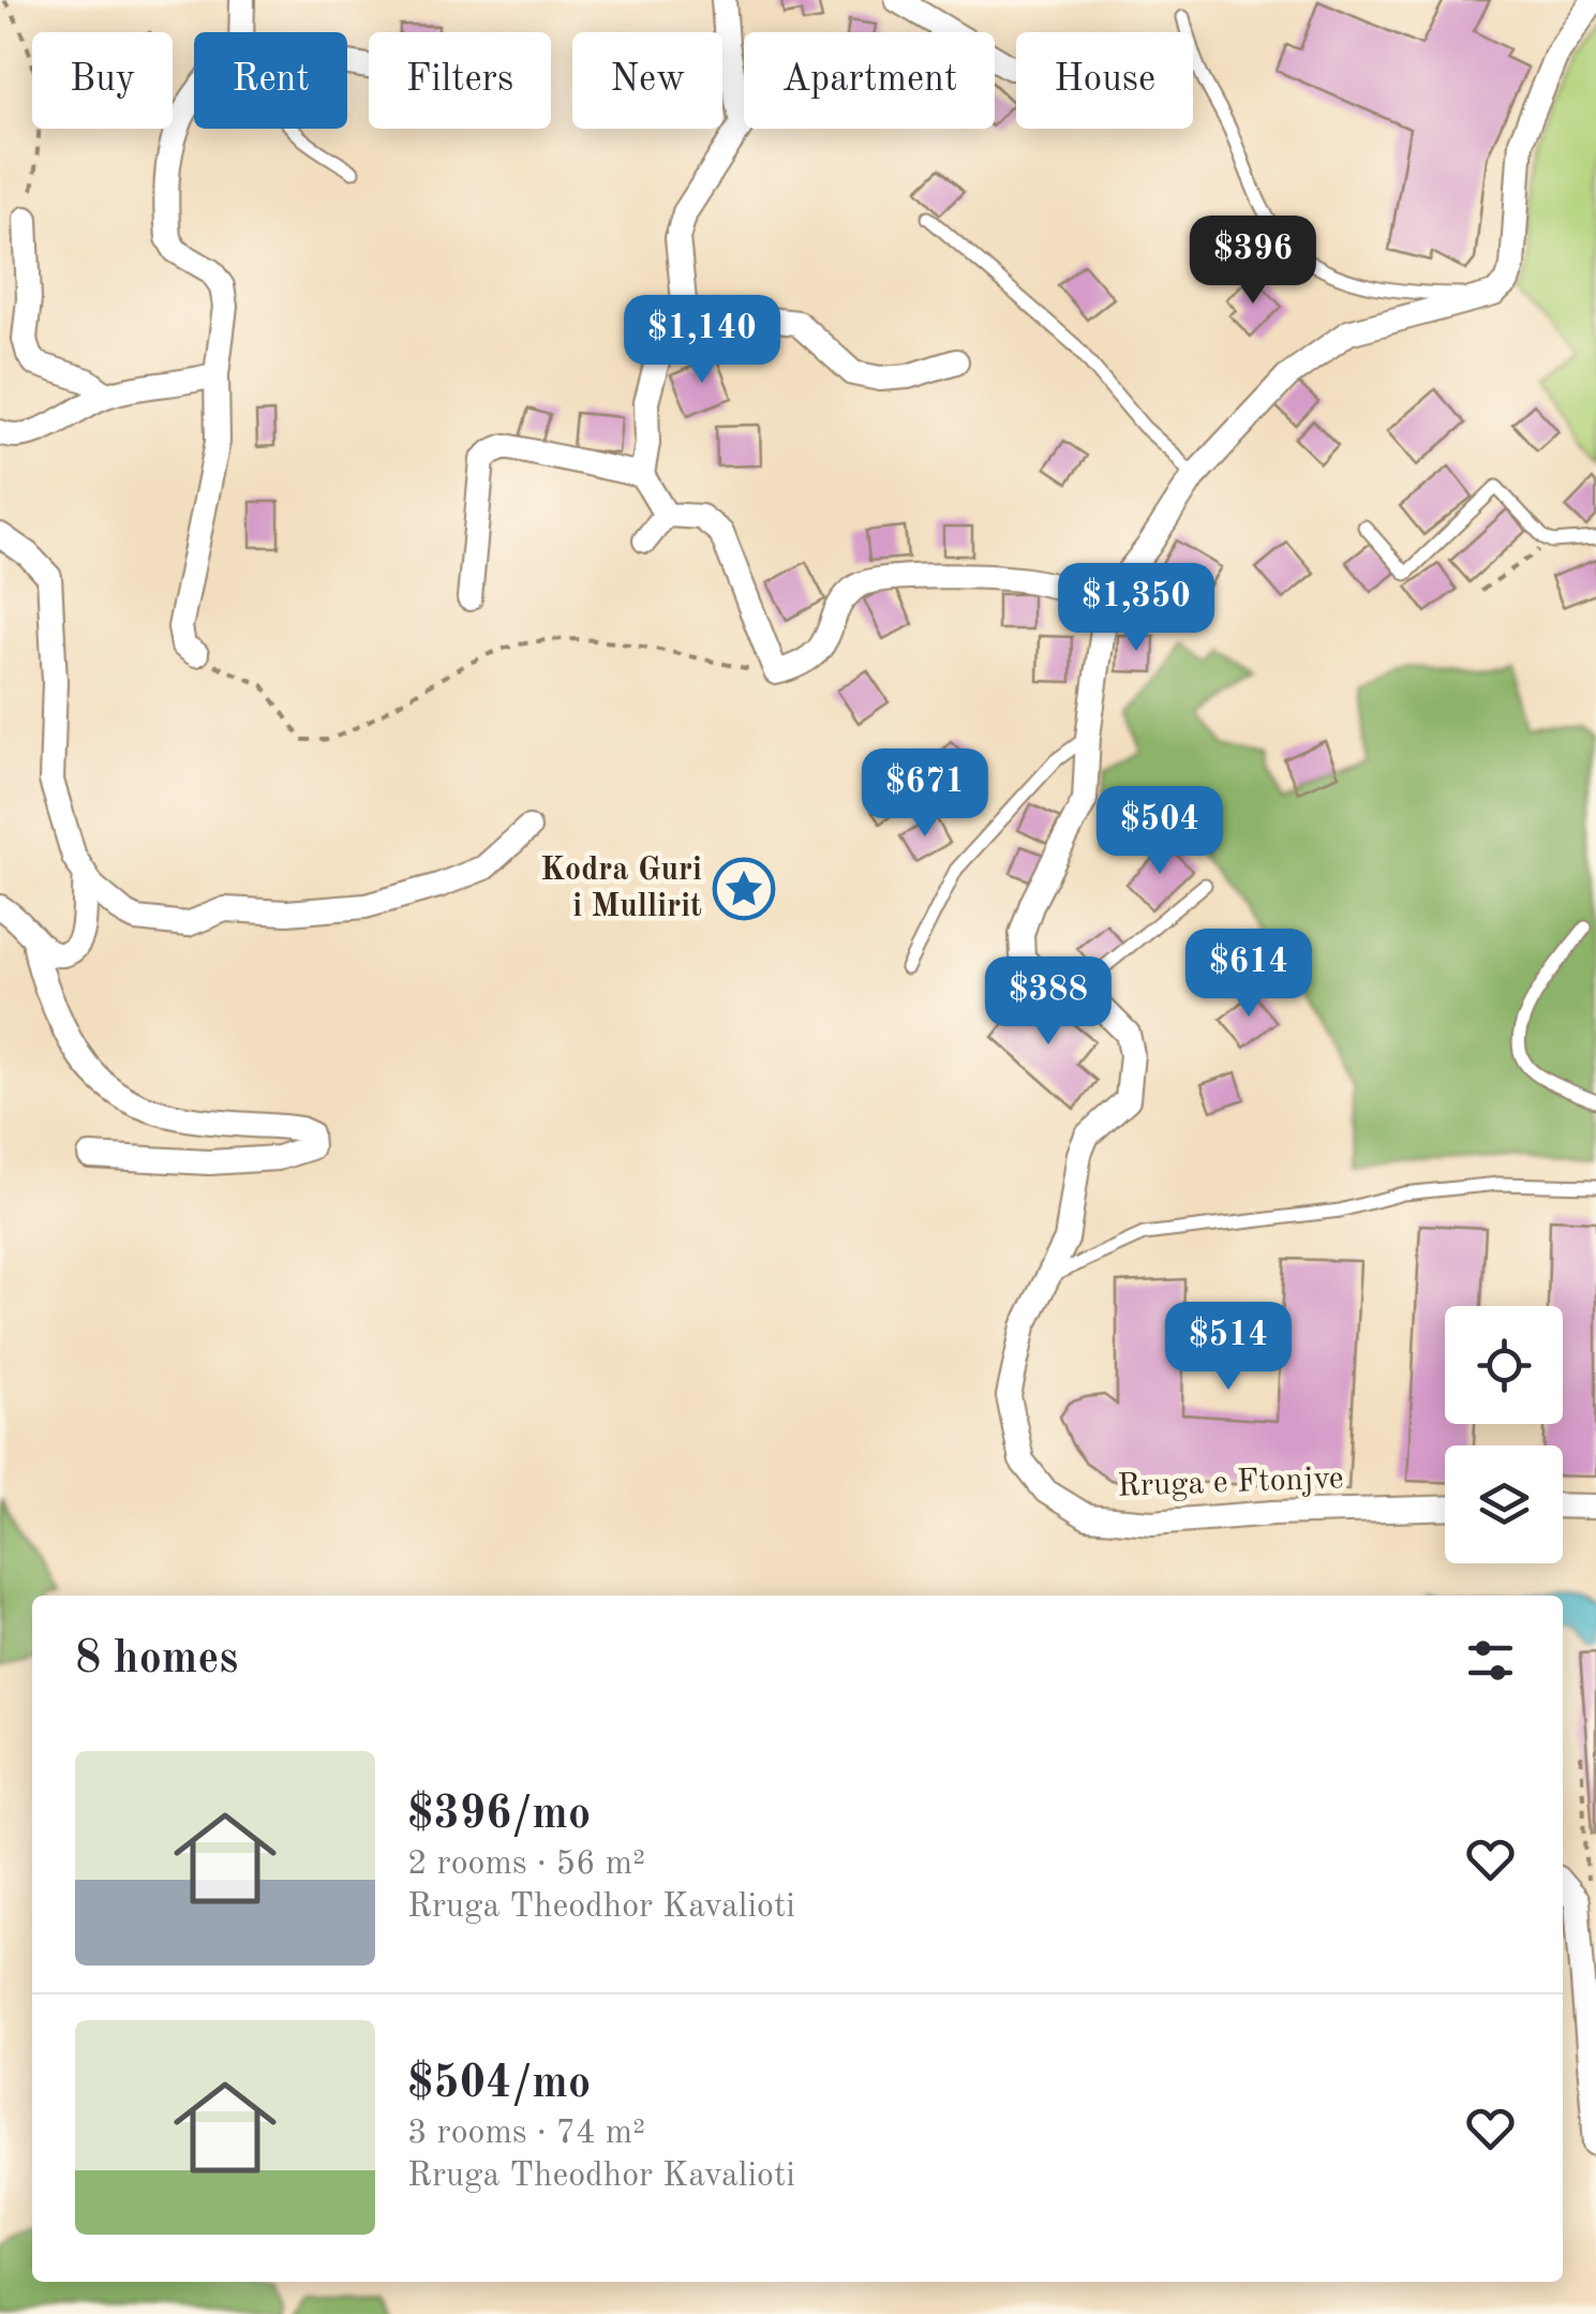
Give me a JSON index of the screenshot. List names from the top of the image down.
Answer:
{
  "streets": {
    "street": ["Rruga e Ftonjve"]
  },
  "places": {
    "place": ["Kodra Guri i Mullirit"]
  },
  "page": {
    "chip": [
      "Buy",
      "Rent",
      "Filters",
      "New",
      "Apartment",
      "House"
    ],
    "price": [
      "$396",
      "$1,140",
      "$1,350",
      "$671",
      "$504",
      "$614",
      "$388",
      "$514"
    ],
    "heading": "8 homes",
    "list": [
      {
        "name": "$396/mo",
        "note": "2 rooms · 56 m² · Rruga Theodhor Kavalioti"
      },
      {
        "name": "$504/mo",
        "note": "3 rooms · 74 m² · Rruga Theodhor Kavalioti"
      }
    ]
  }
}
